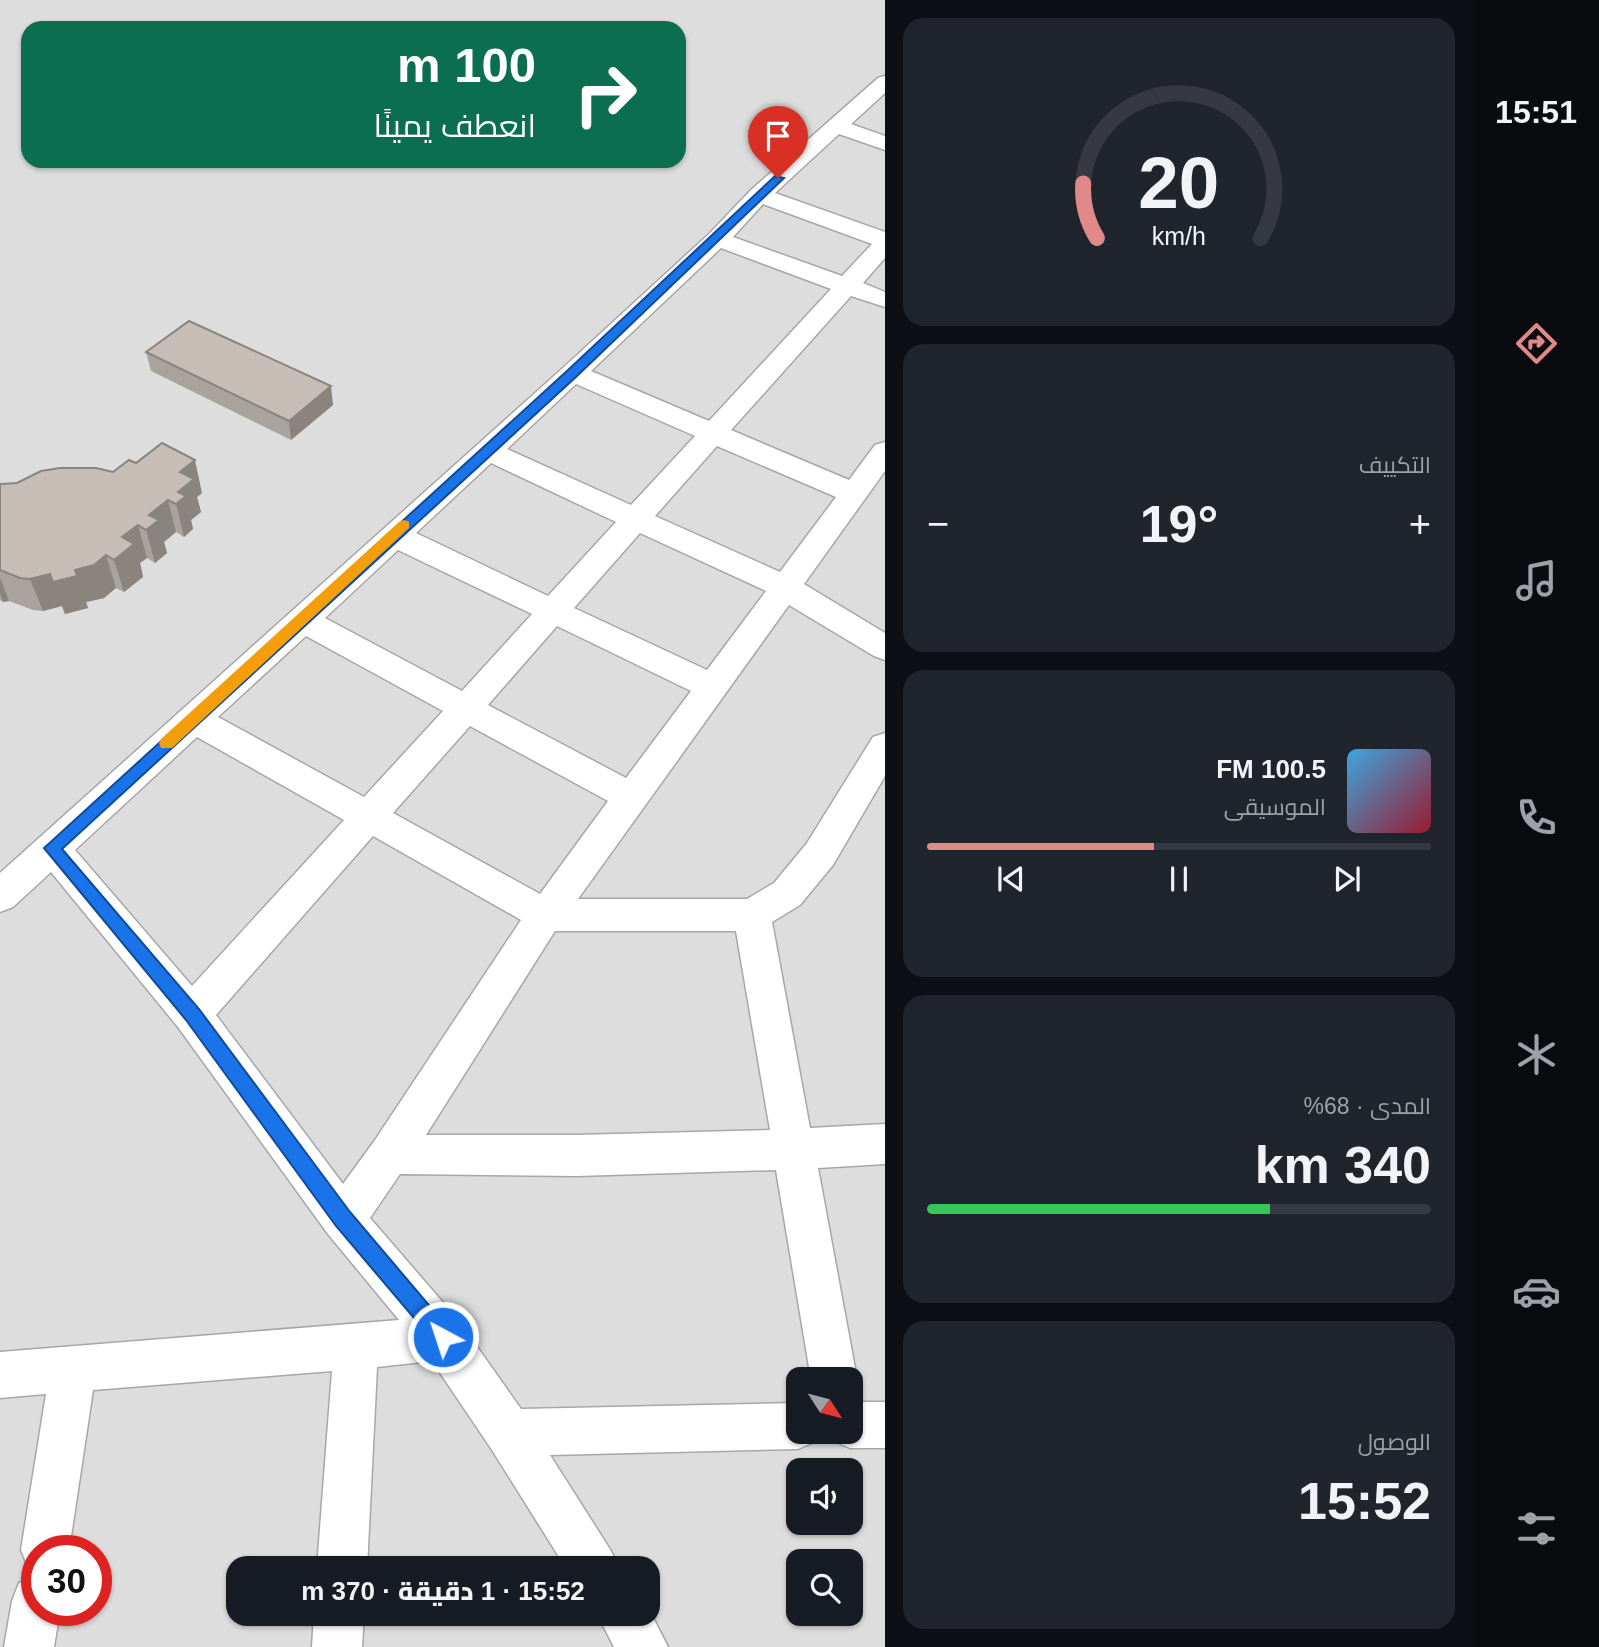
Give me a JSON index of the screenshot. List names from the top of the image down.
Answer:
{
  "north": "bottom right",
  "page": {
    "tabs": "15:51",
    "turn": ["100 m", "انعطف يمينًا"],
    "tile": [
      "التكييف",
      ["المدى · 68%", "340 km"],
      ["الوصول", "15:52"]
    ],
    "heat": ["−", "19°", "+"],
    "song": ["100.5 FM", "الموسيقى"],
    "limit": "30",
    "trip": "15:52 · 1 دقيقة · 370 m",
    "gauge": ["20", "km/h"]
  }
}
